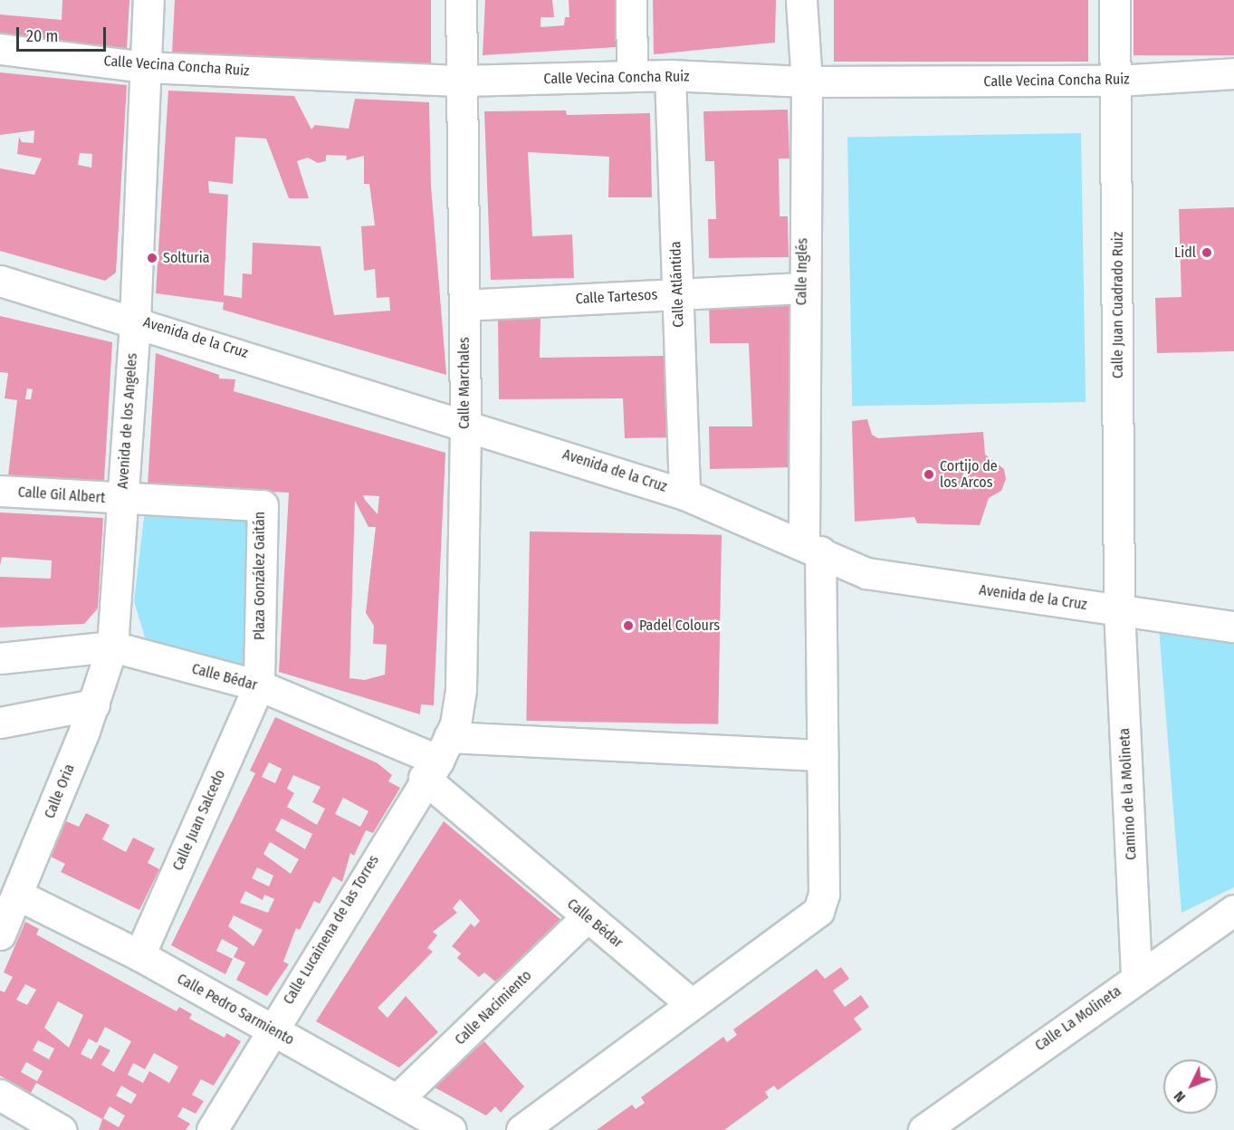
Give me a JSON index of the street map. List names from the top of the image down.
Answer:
{
  "streets": {
    "street": [
      "Calle Vecina Concha Ruiz",
      "Calle Inglés",
      "Calle Atlántida",
      "Calle Tartesos",
      "Calle Juan Cuadrado Ruiz",
      "Avenida de la Cruz",
      "Calle Marchales",
      "Avenida de los Angeles",
      "Calle Gil Albert",
      "Plaza González Gaitán",
      "Calle Bédar",
      "Calle Oria",
      "Camino de la Molineta",
      "Calle Juan Salcedo",
      "Calle Lucainena de las Torres",
      "Calle Nacimiento",
      "Calle Pedro Sarmiento",
      "Calle La Molineta"
    ]
  },
  "crossings": [
    ["Calle Vecina Concha Ruiz", "Calle Inglés"],
    ["Calle Vecina Concha Ruiz", "Calle Atlántida"],
    ["Calle Vecina Concha Ruiz", "Calle Juan Cuadrado Ruiz"],
    ["Calle Vecina Concha Ruiz", "Calle Marchales"],
    ["Calle Vecina Concha Ruiz", "Avenida de los Angeles"],
    ["Calle Inglés", "Calle Tartesos"],
    ["Calle Inglés", "Avenida de la Cruz"],
    ["Calle Inglés", "Calle Bédar"],
    ["Calle Atlántida", "Calle Tartesos"],
    ["Calle Atlántida", "Avenida de la Cruz"],
    ["Calle Tartesos", "Calle Marchales"],
    ["Calle Juan Cuadrado Ruiz", "Avenida de la Cruz"],
    ["Calle Juan Cuadrado Ruiz", "Camino de la Molineta"],
    ["Avenida de la Cruz", "Calle Marchales"],
    ["Avenida de la Cruz", "Avenida de los Angeles"],
    ["Avenida de la Cruz", "Camino de la Molineta"],
    ["Calle Marchales", "Calle Bédar"],
    ["Calle Marchales", "Calle Lucainena de las Torres"],
    ["Avenida de los Angeles", "Calle Gil Albert"],
    ["Avenida de los Angeles", "Plaza González Gaitán"],
    ["Avenida de los Angeles", "Calle Bédar"],
    ["Avenida de los Angeles", "Calle Oria"],
    ["Calle Gil Albert", "Plaza González Gaitán"],
    ["Plaza González Gaitán", "Calle Bédar"],
    ["Plaza González Gaitán", "Calle Juan Salcedo"],
    ["Calle Bédar", "Calle Oria"],
    ["Calle Bédar", "Calle Juan Salcedo"],
    ["Calle Bédar", "Calle Lucainena de las Torres"],
    ["Calle Bédar", "Calle Nacimiento"],
    ["Calle Oria", "Calle Pedro Sarmiento"],
    ["Camino de la Molineta", "Calle La Molineta"],
    ["Calle Juan Salcedo", "Calle Pedro Sarmiento"],
    ["Calle Lucainena de las Torres", "Calle Pedro Sarmiento"],
    ["Calle Nacimiento", "Calle Pedro Sarmiento"]
  ],
  "places": [
    "Lidl",
    "Solturia",
    "Cortijo de los Arcos",
    "Padel Colours"
  ],
  "scale_bar": "20 m",
  "north": "bottom left"
}
